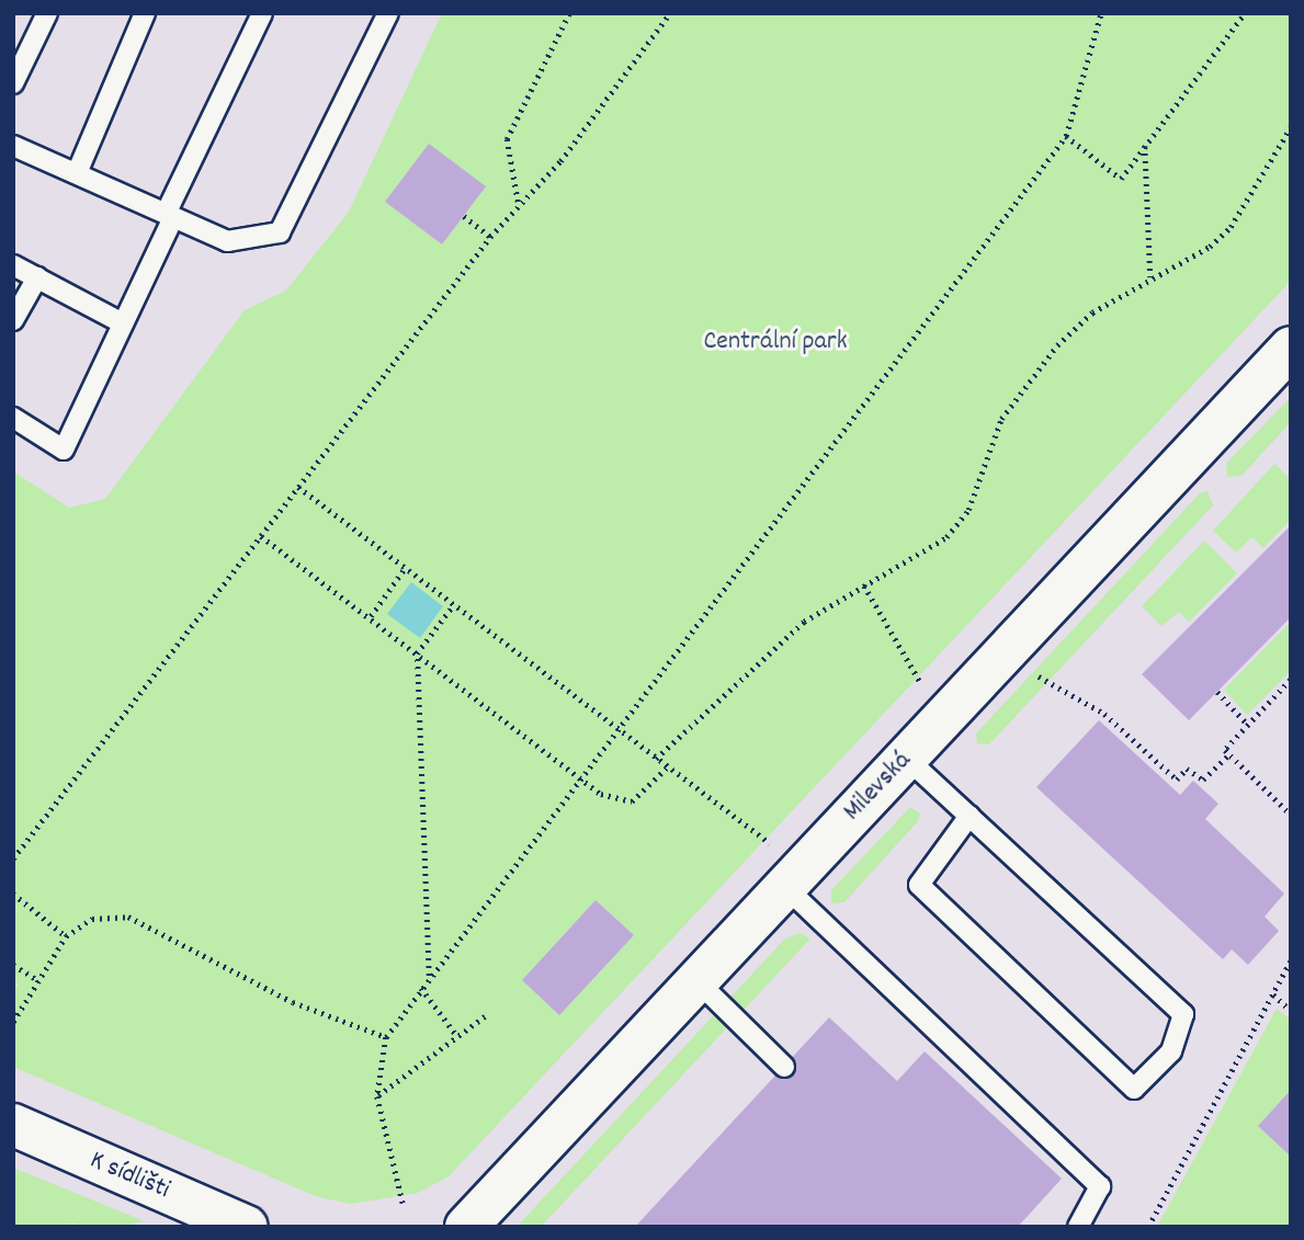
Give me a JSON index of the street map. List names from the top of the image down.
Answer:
{
  "streets": {
    "street": ["Milevská", "K sídlišti"]
  },
  "parks": ["Centrální park"]
}
